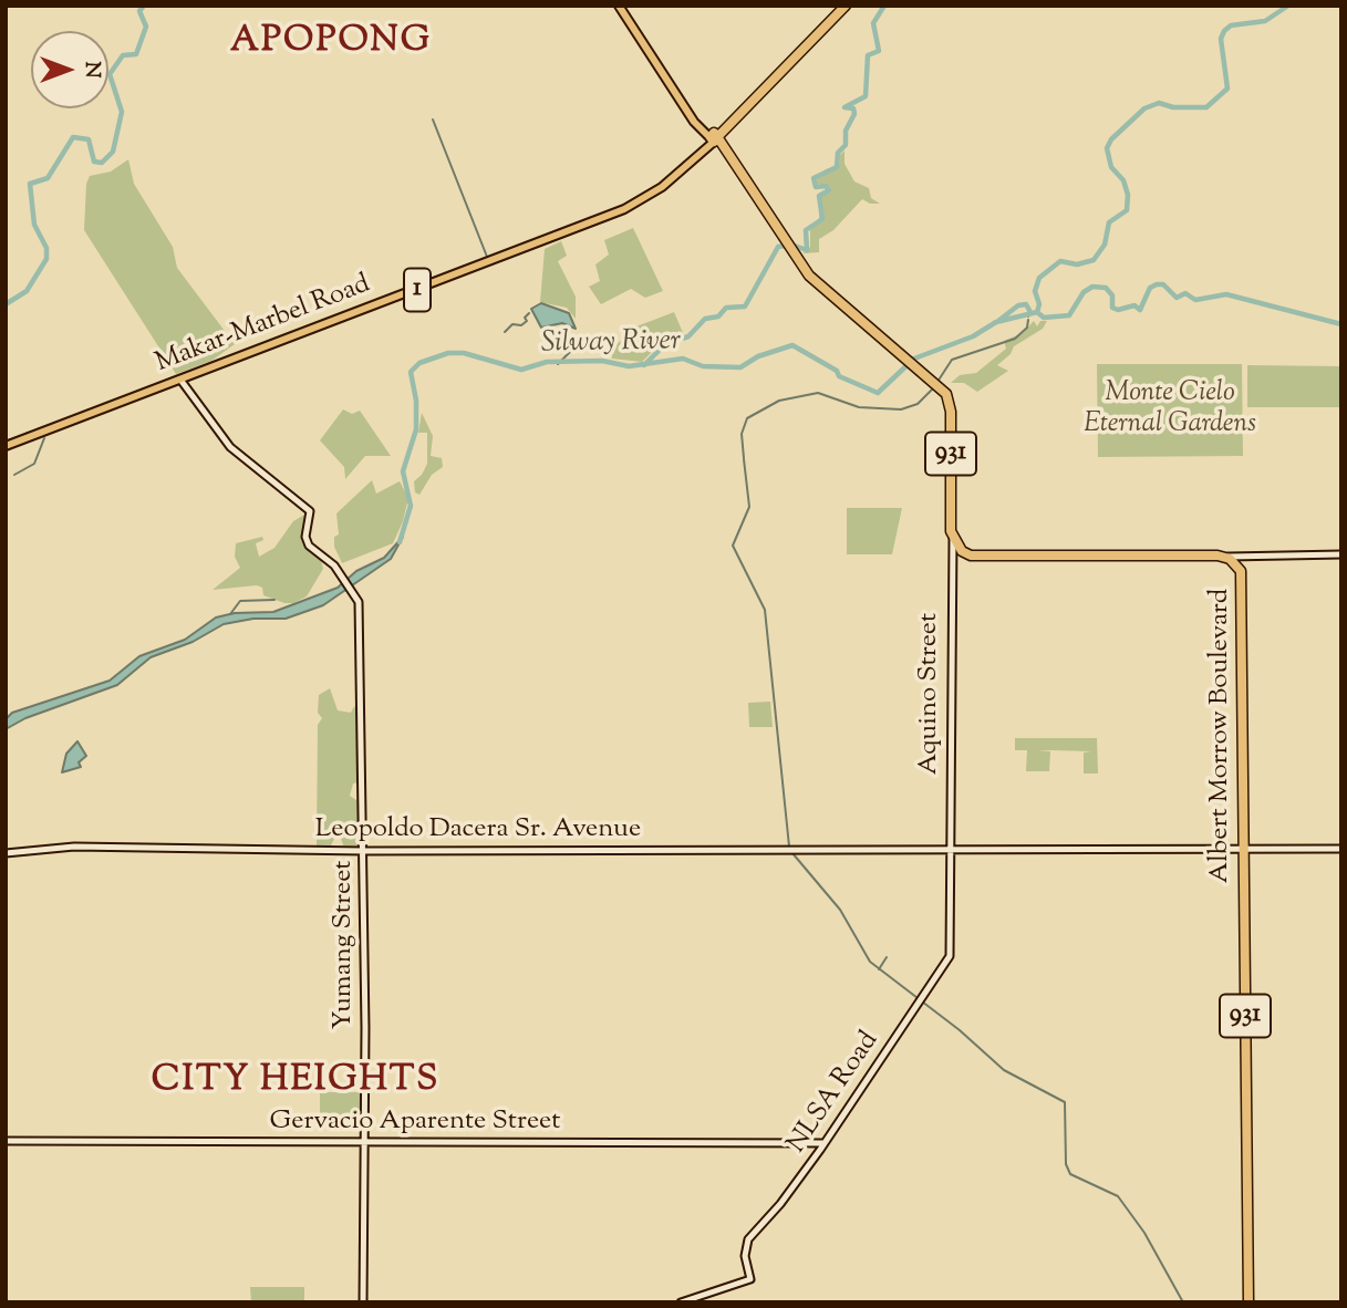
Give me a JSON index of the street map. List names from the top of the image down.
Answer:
{
  "streets": {
    "highway": ["1", "931", "Albert Morrow Boulevard"],
    "main road": [
      "Makar-Marbel Road",
      "Aquino Street",
      "Leopoldo Dacera Sr. Avenue",
      "Yumang Street",
      "NLSA Road",
      "Gervacio Aparente Street"
    ]
  },
  "crossings": [
    ["1", "Makar-Marbel Road"],
    ["1", "931"],
    ["Makar-Marbel Road", "931"],
    ["Makar-Marbel Road", "Yumang Street"],
    ["931", "Aquino Street"],
    ["931", "Albert Morrow Boulevard"],
    ["Aquino Street", "Albert Morrow Boulevard"],
    ["Aquino Street", "Leopoldo Dacera Sr. Avenue"],
    ["Aquino Street", "NLSA Road"],
    ["Albert Morrow Boulevard", "Leopoldo Dacera Sr. Avenue"],
    ["Leopoldo Dacera Sr. Avenue", "Yumang Street"],
    ["Leopoldo Dacera Sr. Avenue", "NLSA Road"],
    ["Yumang Street", "Gervacio Aparente Street"],
    ["NLSA Road", "Gervacio Aparente Street"]
  ],
  "districts": ["APOPONG", "CITY HEIGHTS"],
  "water": ["Silway River"],
  "parks": ["Monte Cielo Eternal Gardens"],
  "north": "right"
}
